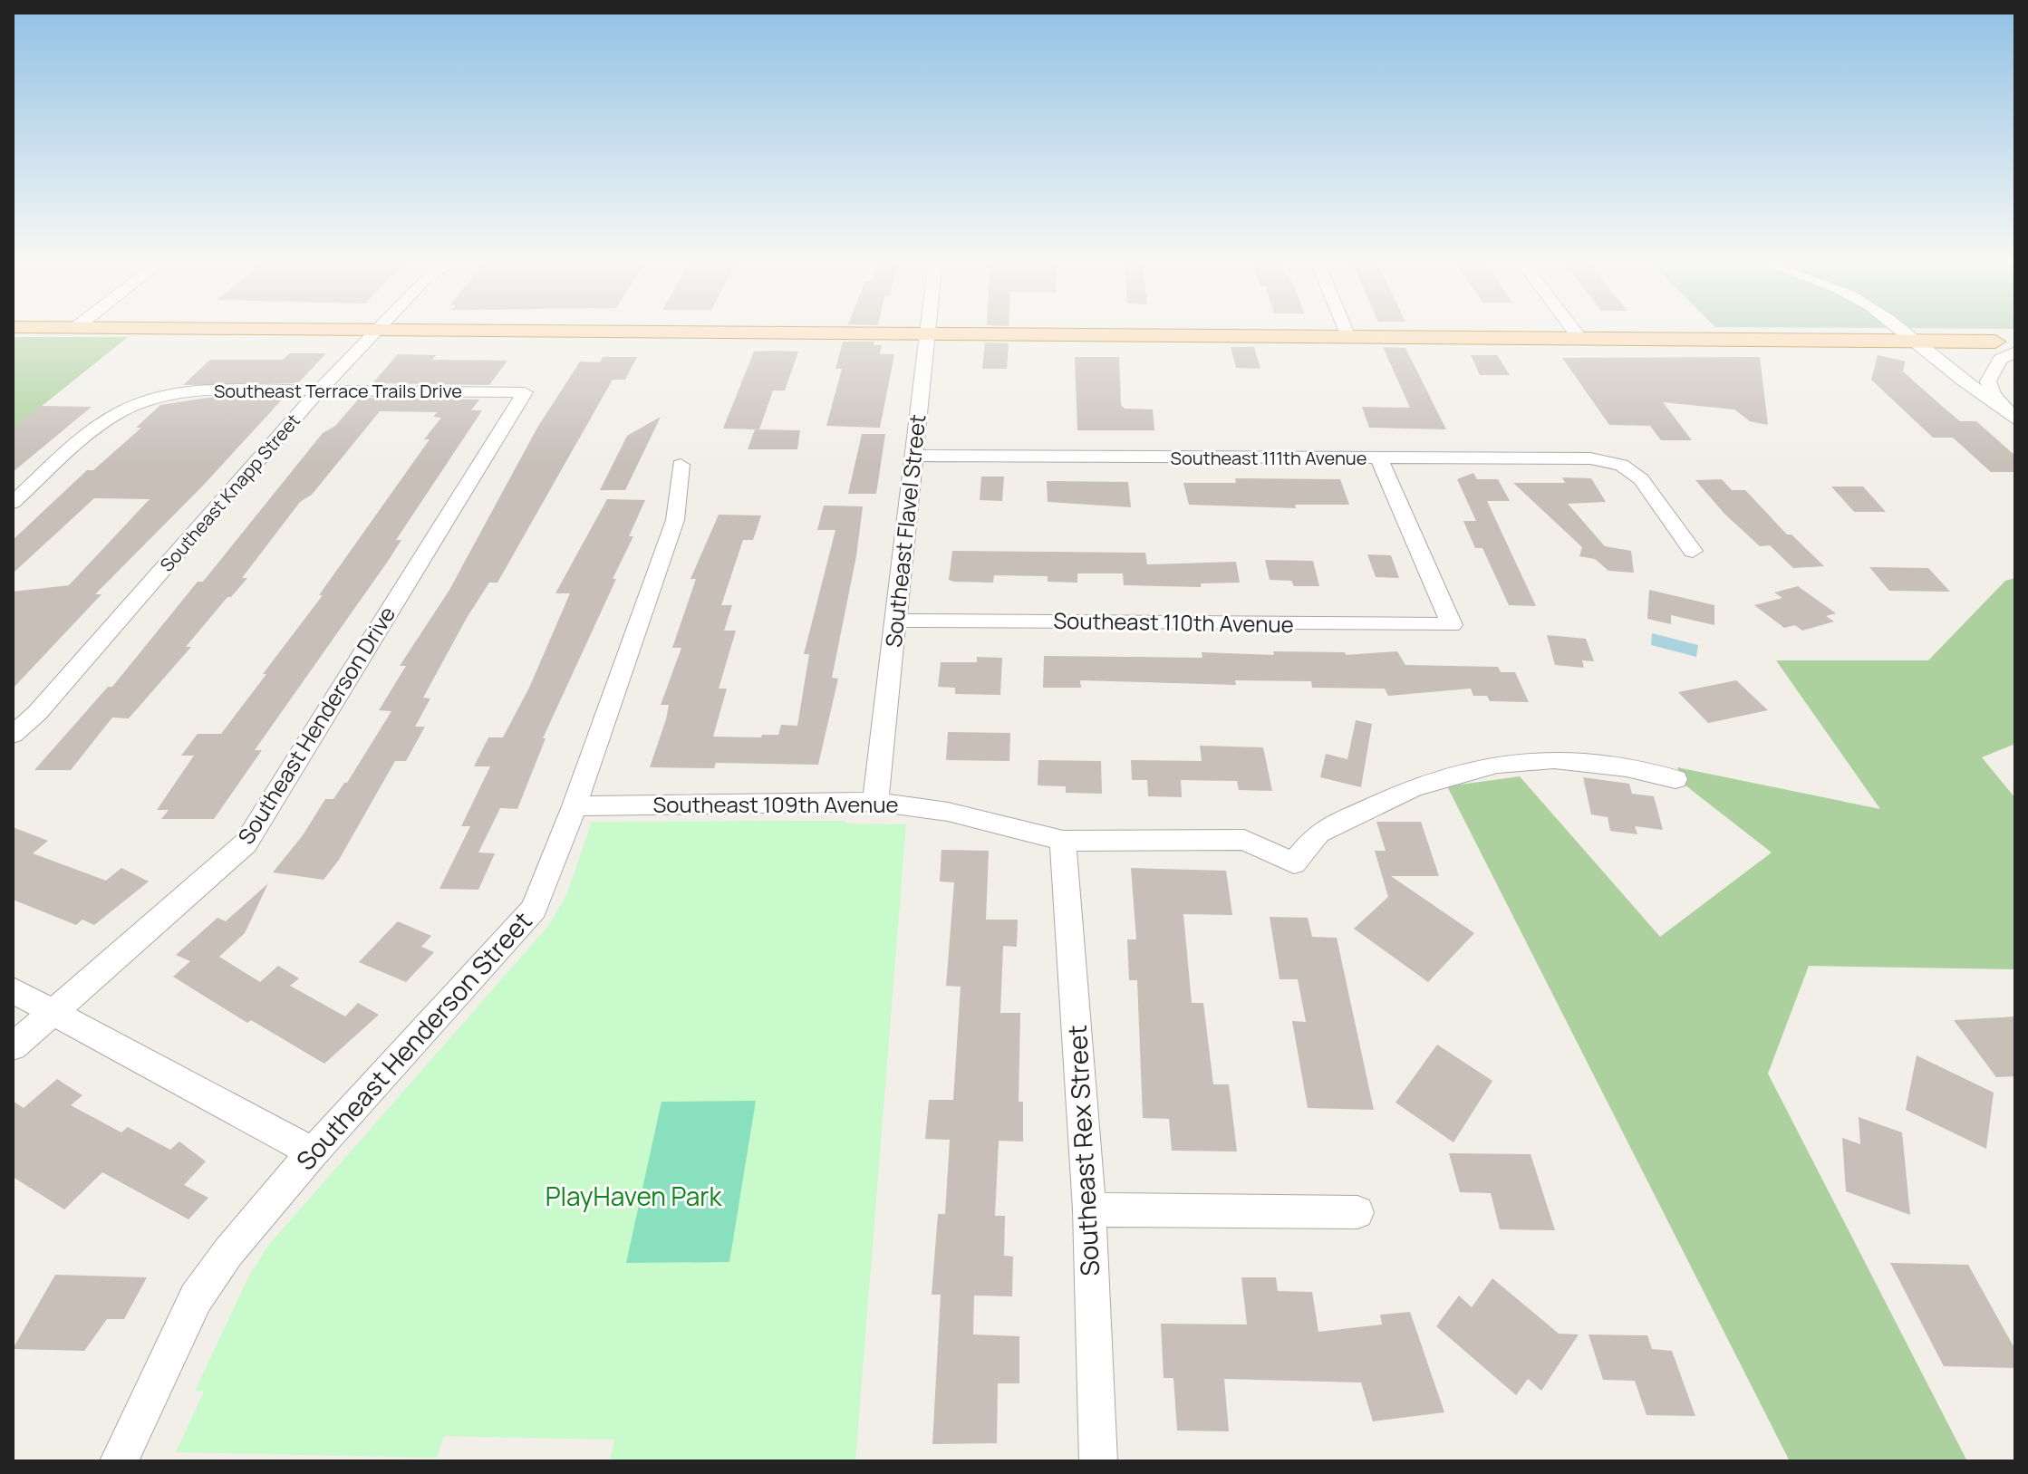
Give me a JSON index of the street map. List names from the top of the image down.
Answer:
{
  "streets": {
    "street": [
      "Southeast Terrace Trails Drive",
      "Southeast 111th Avenue",
      "Southeast Knapp Street",
      "Southeast Flavel Street",
      "Southeast 110th Avenue",
      "Southeast Henderson Drive",
      "Southeast 109th Avenue",
      "Southeast Henderson Street",
      "Southeast Rex Street"
    ]
  },
  "crossings": [
    ["Southeast Terrace Trails Drive", "Southeast Knapp Street"],
    ["Southeast Terrace Trails Drive", "Southeast Henderson Drive"],
    ["Southeast 111th Avenue", "Southeast Flavel Street"],
    ["Southeast 111th Avenue", "Southeast 110th Avenue"],
    ["Southeast Flavel Street", "Southeast 110th Avenue"],
    ["Southeast Flavel Street", "Southeast 109th Avenue"],
    ["Southeast 109th Avenue", "Southeast Henderson Street"],
    ["Southeast 109th Avenue", "Southeast Rex Street"]
  ],
  "parks": ["PlayHaven Park"]
}
